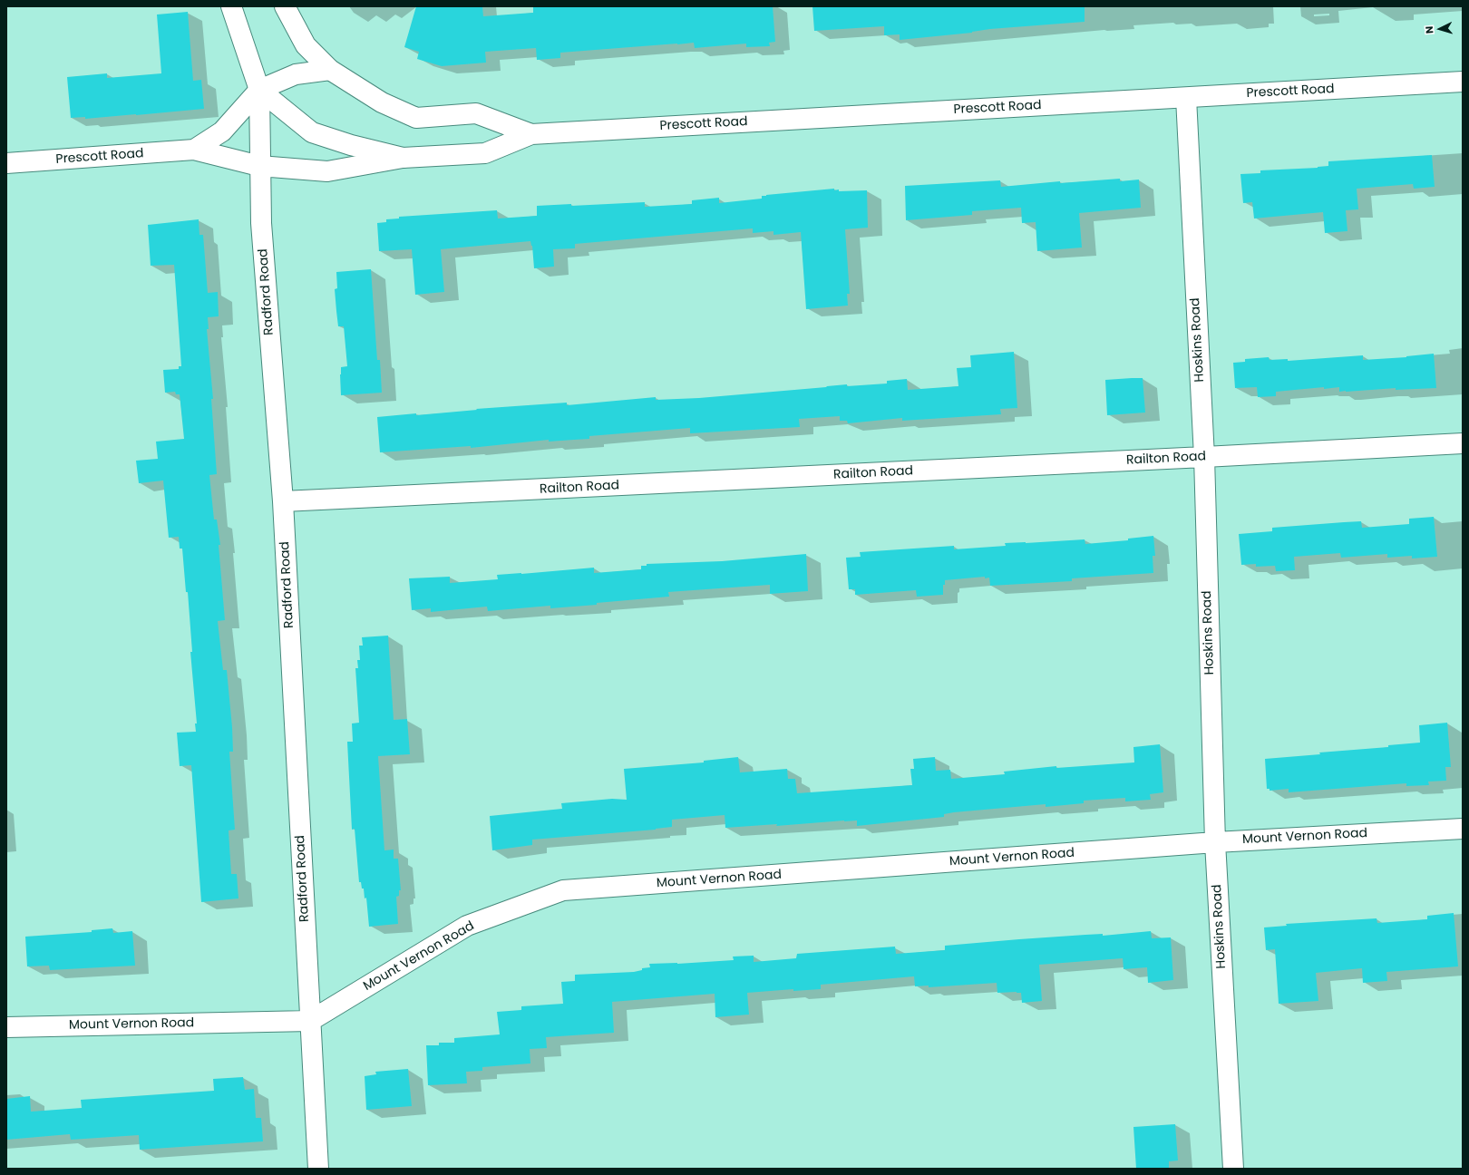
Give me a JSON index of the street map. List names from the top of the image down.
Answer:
{
  "streets": {
    "street": [
      "Prescott Road",
      "Radford Road",
      "Hoskins Road",
      "Railton Road",
      "Mount Vernon Road"
    ]
  },
  "crossings": [
    ["Prescott Road", "Radford Road"],
    ["Prescott Road", "Hoskins Road"],
    ["Radford Road", "Railton Road"],
    ["Radford Road", "Mount Vernon Road"],
    ["Hoskins Road", "Railton Road"],
    ["Hoskins Road", "Mount Vernon Road"]
  ],
  "north": "left"
}
